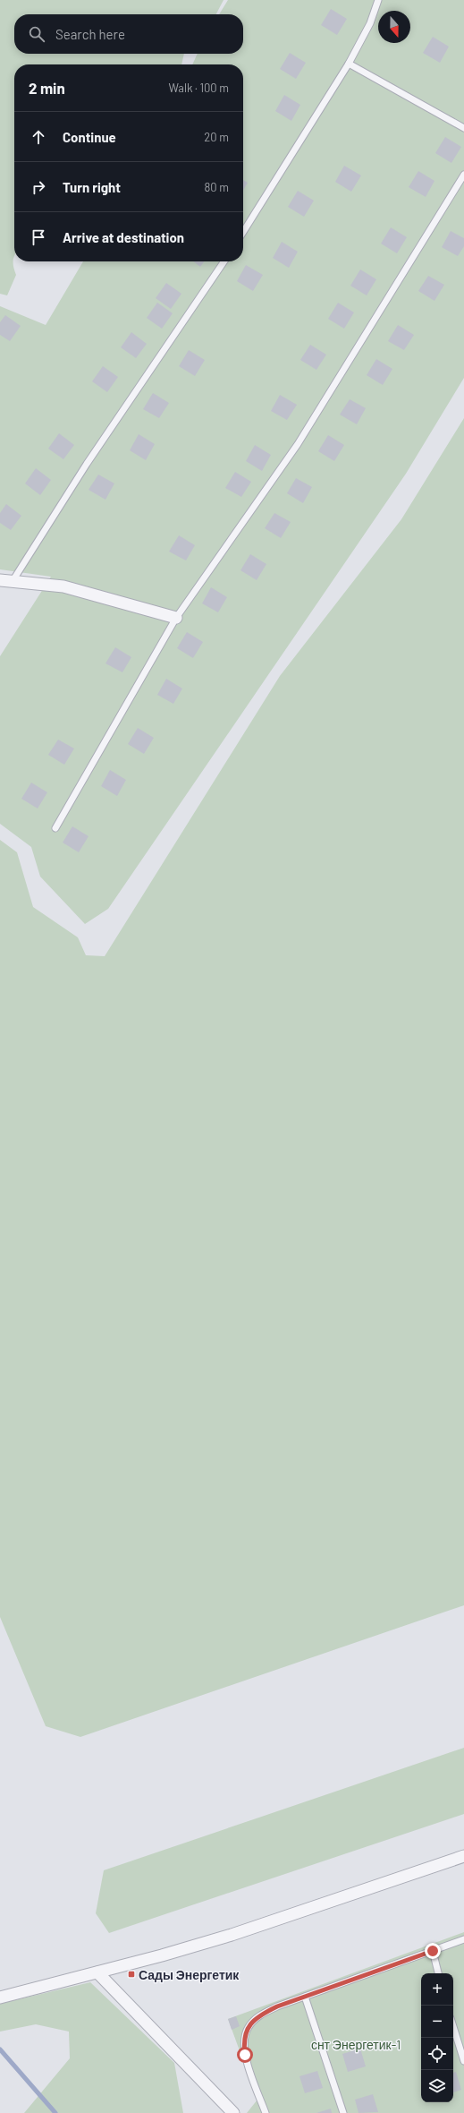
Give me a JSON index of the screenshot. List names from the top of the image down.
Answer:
{
  "parks": ["снт Энергетик-1"],
  "places": {
    "transit": ["Сады Энергетик"]
  },
  "north": "bottom",
  "page": {
    "search": "Search here",
    "heading": ["2 min", "Walk · 100 m"],
    "list": [
      ["Continue", "20 m"],
      ["Turn right", "80 m"],
      "Arrive at destination"
    ],
    "map_buttons": ["+", "−"]
  }
}
